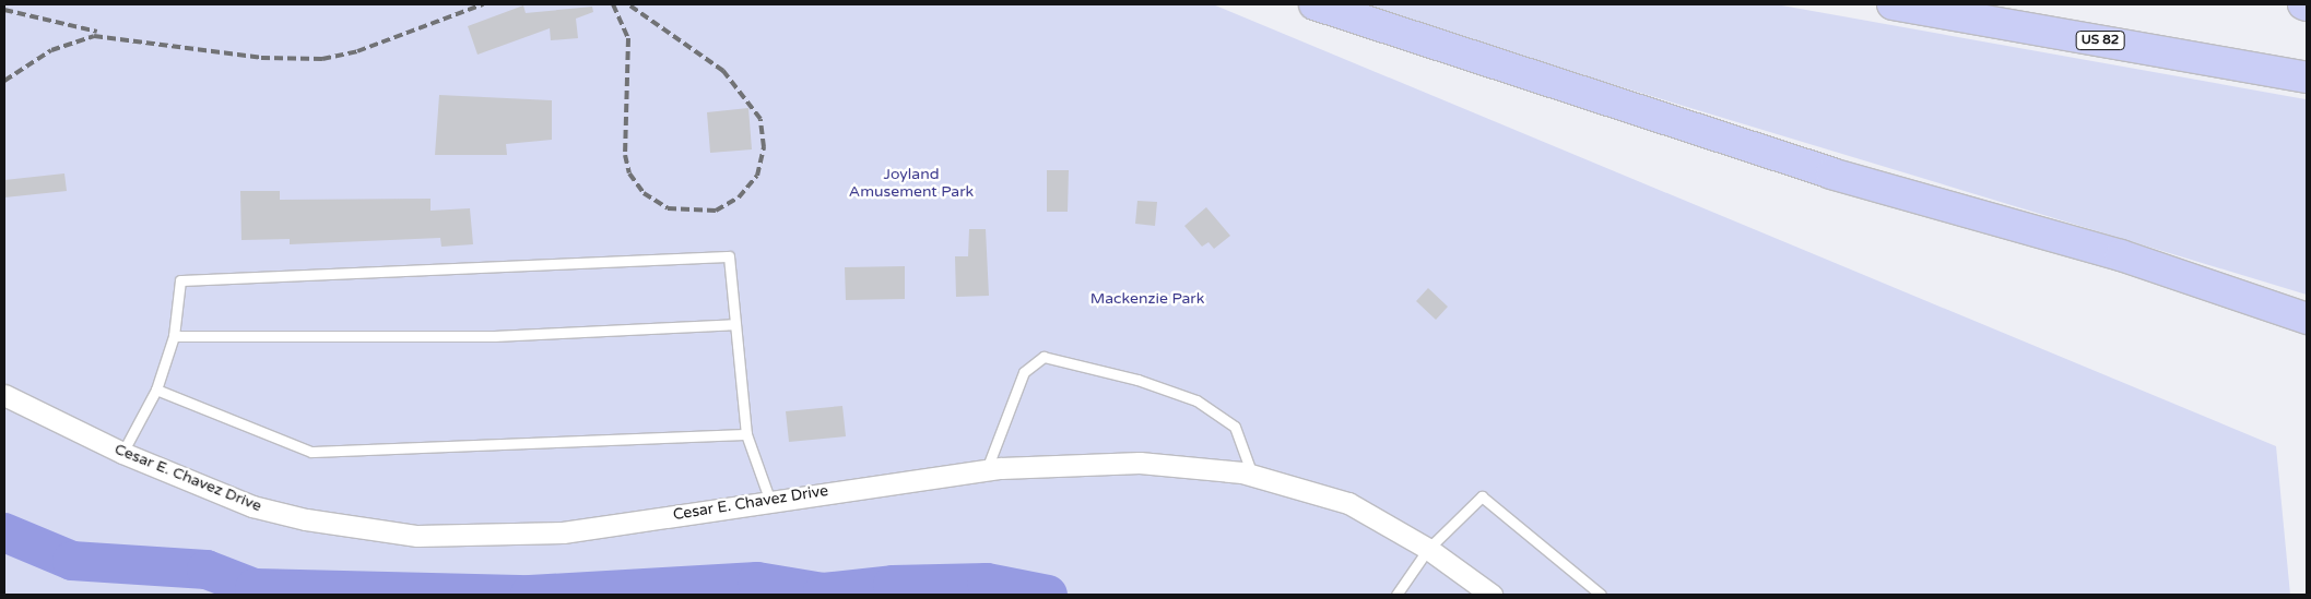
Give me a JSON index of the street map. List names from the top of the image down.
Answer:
{
  "streets": {
    "highway": ["US 82"],
    "street": ["Cesar E. Chavez Drive"]
  },
  "parks": ["Joyland Amusement Park", "Mackenzie Park"]
}
